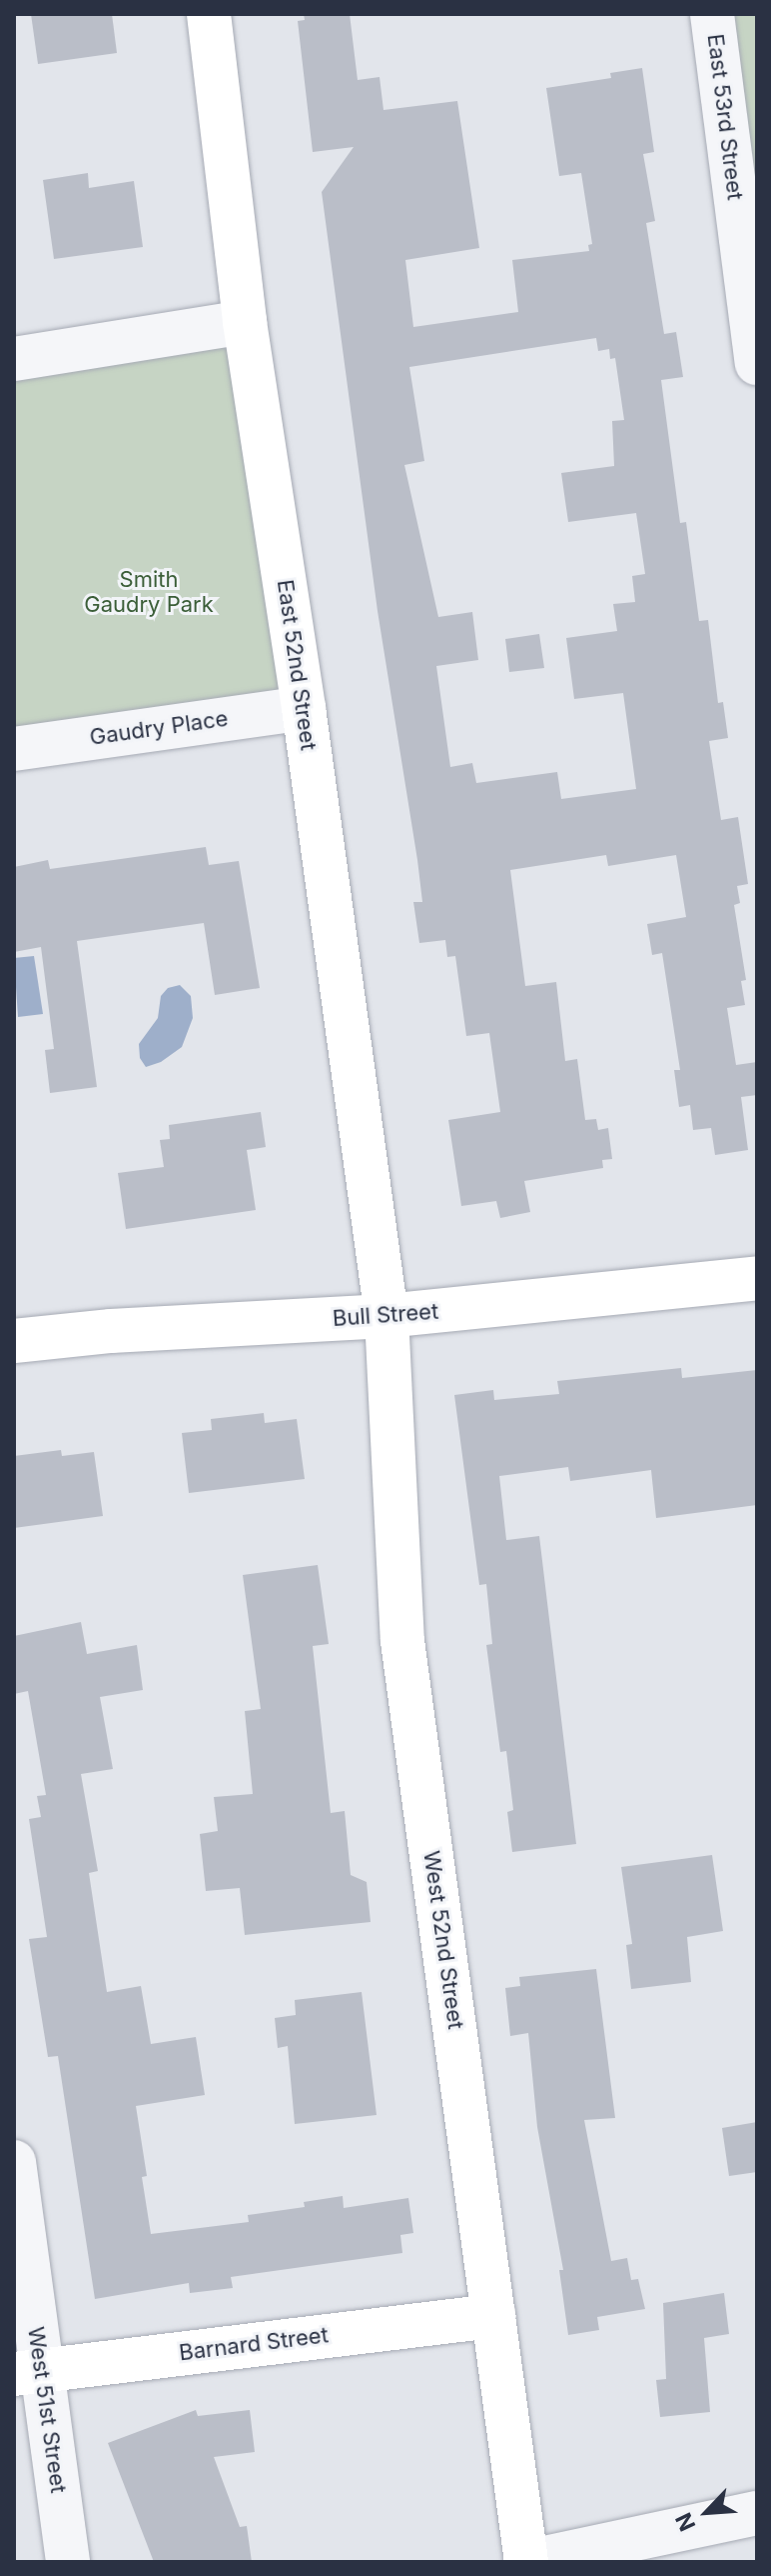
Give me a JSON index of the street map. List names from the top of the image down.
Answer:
{
  "streets": {
    "main road": [
      "East 52nd Street",
      "Bull Street",
      "West 52nd Street",
      "Barnard Street"
    ],
    "street": ["East 53rd Street", "Gaudry Place", "West 51st Street"]
  },
  "crossings": [
    ["East 52nd Street", "Gaudry Place"],
    ["East 52nd Street", "Bull Street"],
    ["East 52nd Street", "West 52nd Street"],
    ["Bull Street", "West 52nd Street"],
    ["West 52nd Street", "Barnard Street"],
    ["Barnard Street", "West 51st Street"]
  ],
  "parks": ["Smith Gaudry Park"],
  "north": "bottom left"
}
